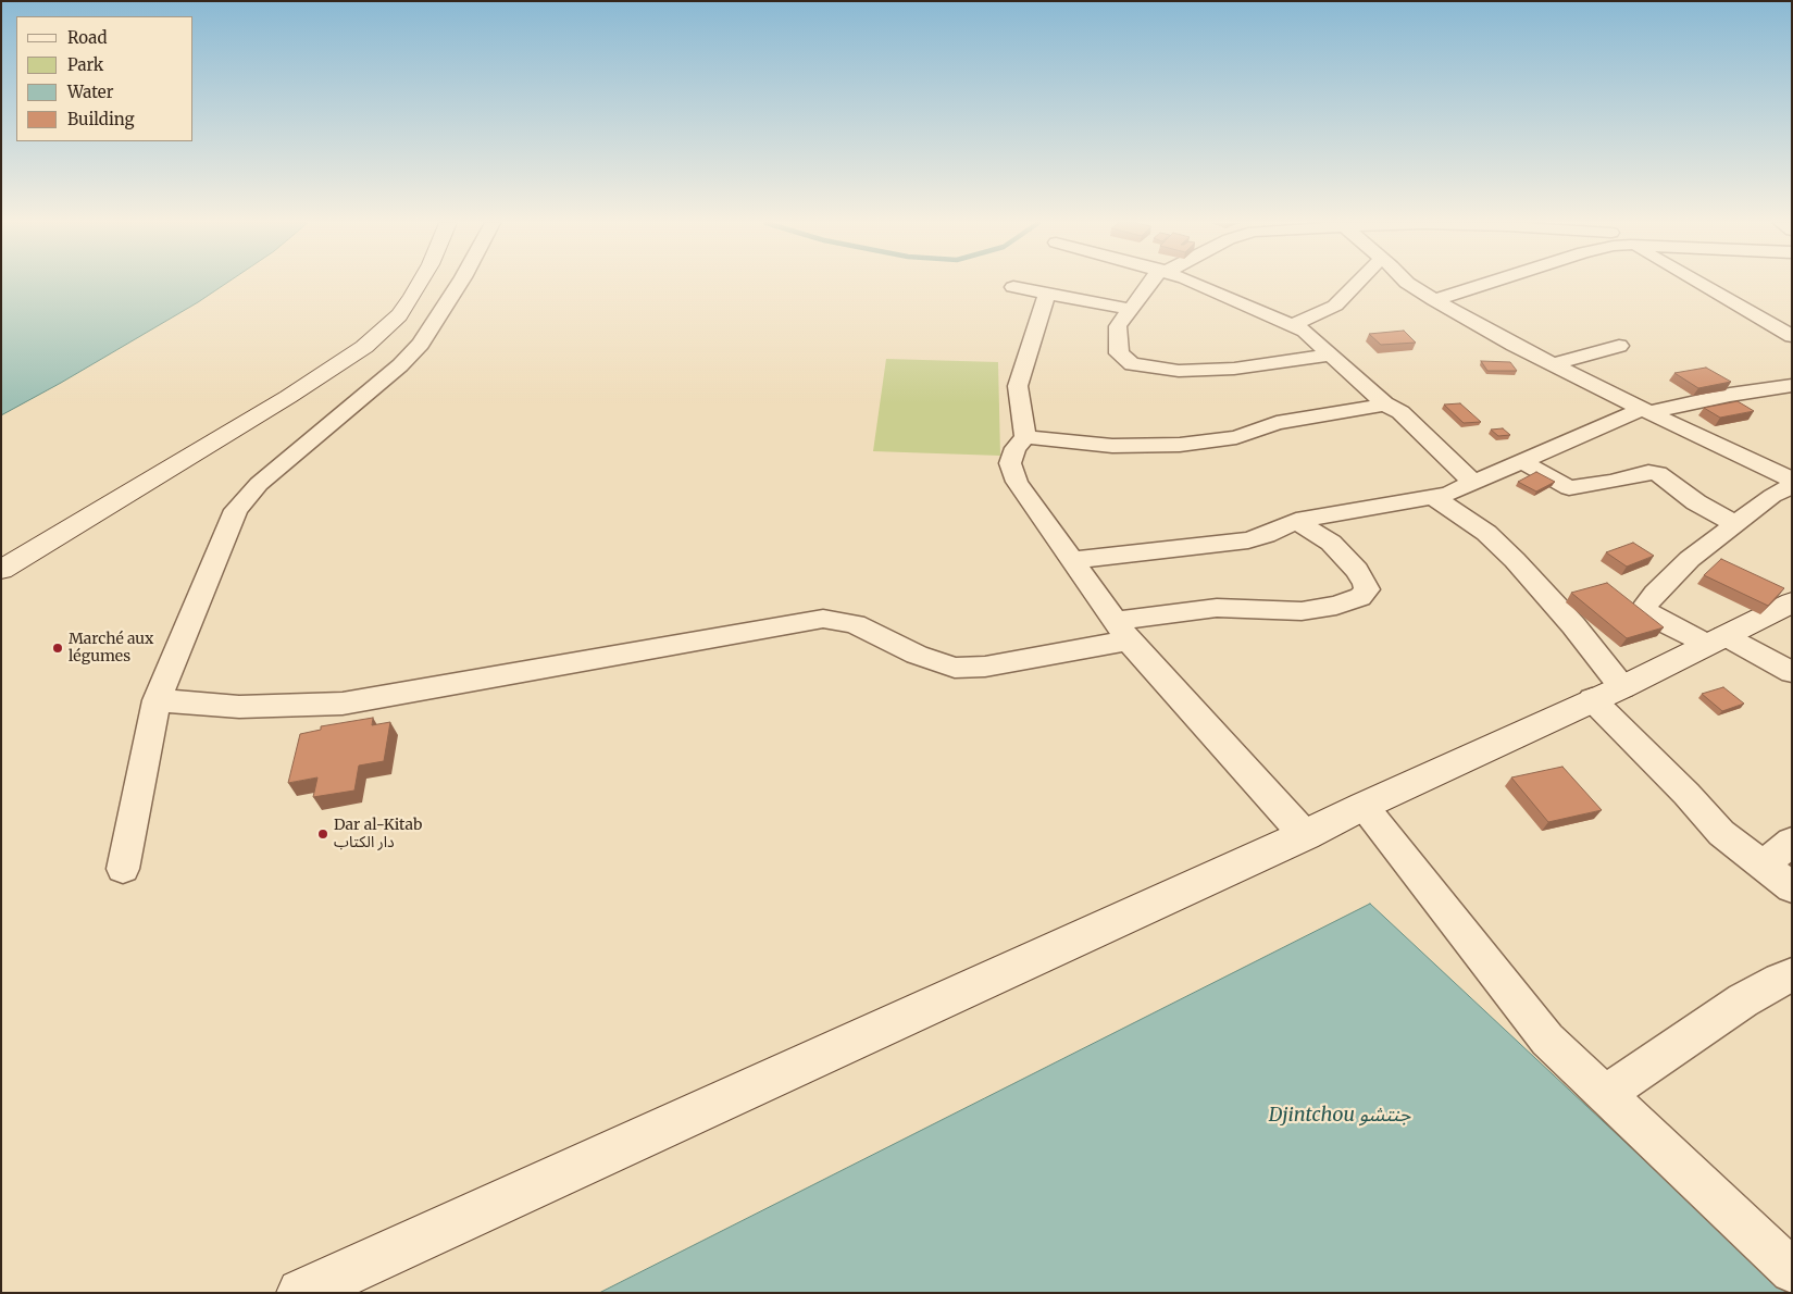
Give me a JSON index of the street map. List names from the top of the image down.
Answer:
{
  "water": ["Djintchou جنتشو"],
  "places": ["Marché aux légumes", "Dar al-Kitab دار الكتاب"],
  "legend": [
    "Road",
    "Park",
    "Water",
    "Building"
  ]
}
